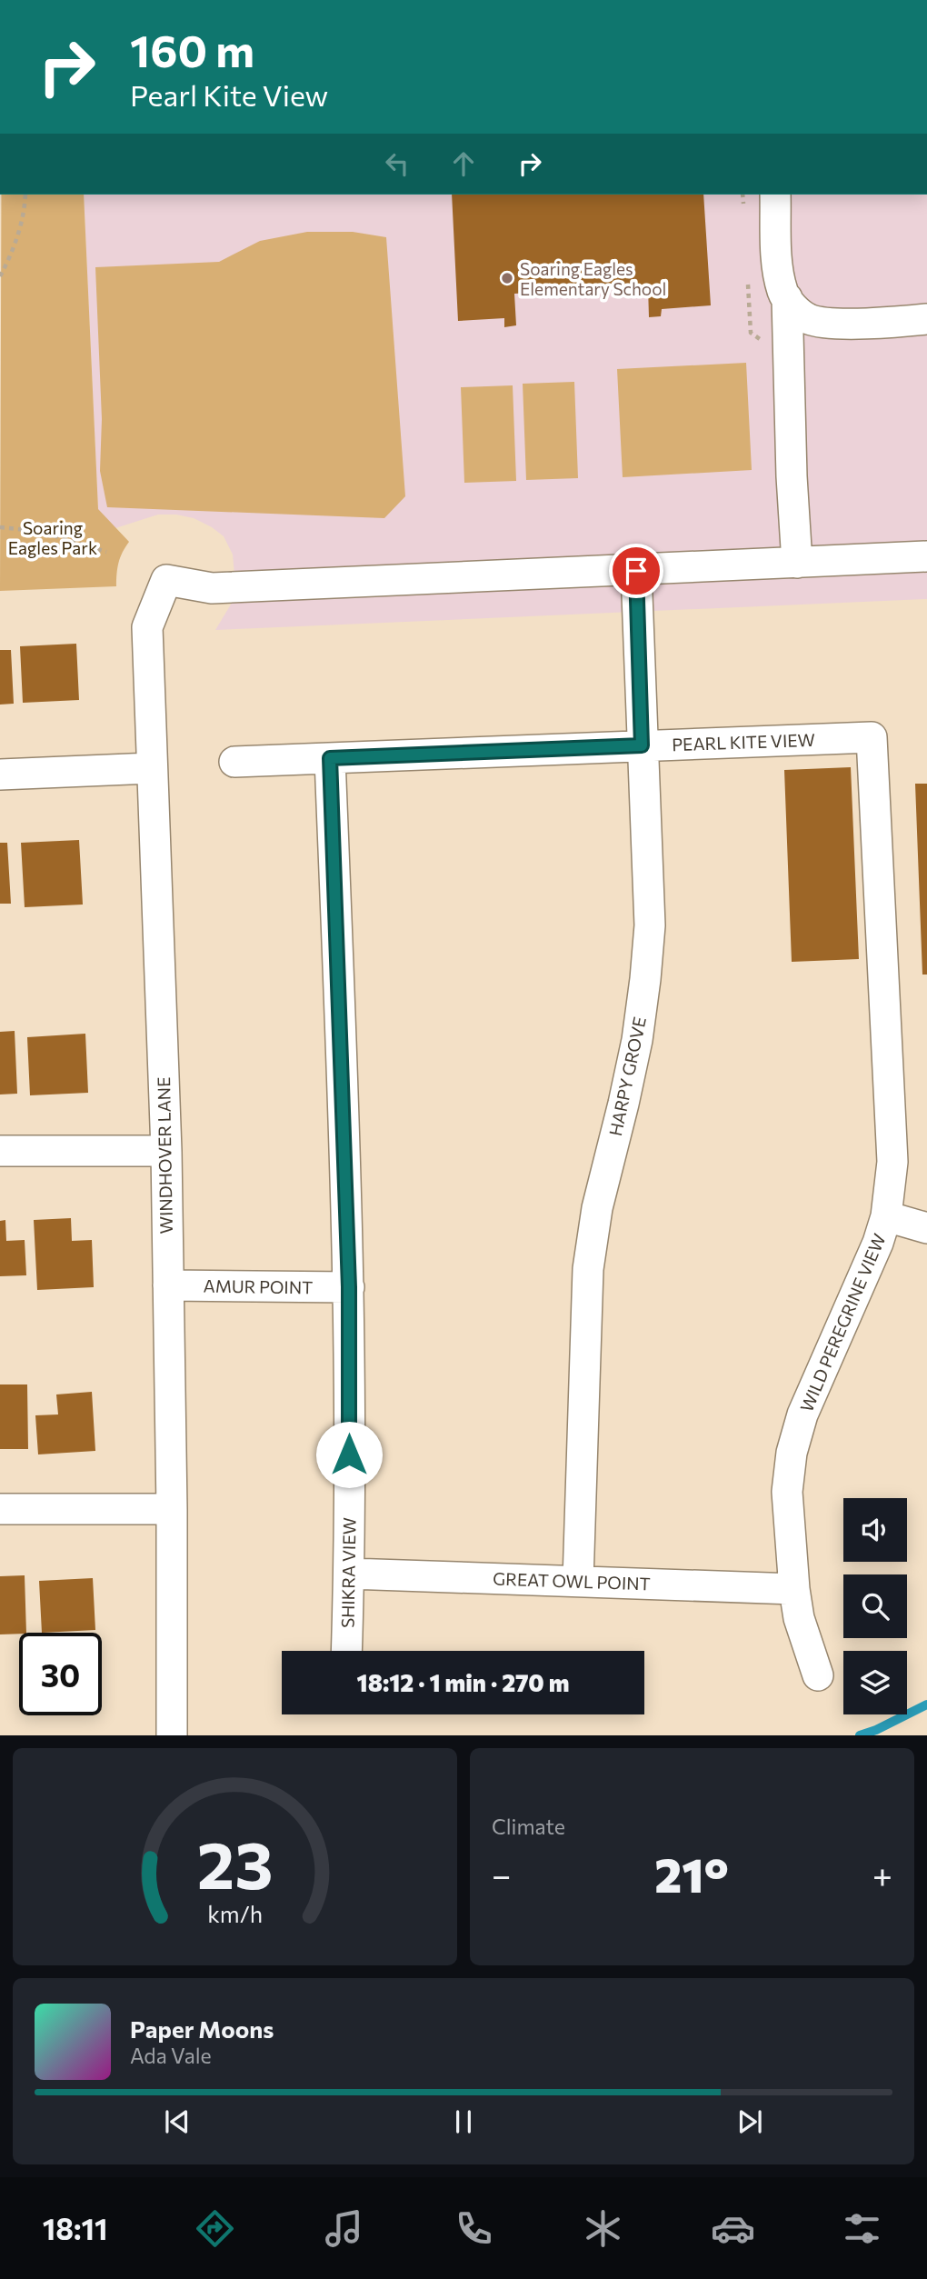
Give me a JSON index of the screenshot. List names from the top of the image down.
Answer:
{
  "streets": {
    "street": [
      "PEARL KITE VIEW",
      "HARPY GROVE",
      "WINDHOVER LANE",
      "AMUR POINT",
      "WILD PEREGRINE VIEW",
      "SHIKRA VIEW",
      "GREAT OWL POINT"
    ]
  },
  "crossings": [
    ["PEARL KITE VIEW", "HARPY GROVE"],
    ["PEARL KITE VIEW", "WILD PEREGRINE VIEW"],
    ["PEARL KITE VIEW", "SHIKRA VIEW"],
    ["HARPY GROVE", "WINDHOVER LANE"],
    ["HARPY GROVE", "GREAT OWL POINT"],
    ["WINDHOVER LANE", "AMUR POINT"],
    ["AMUR POINT", "SHIKRA VIEW"],
    ["WILD PEREGRINE VIEW", "GREAT OWL POINT"],
    ["SHIKRA VIEW", "GREAT OWL POINT"]
  ],
  "parks": ["Soaring Eagles Park"],
  "places": ["Soaring Eagles Elementary School"],
  "page": {
    "turn": ["160 m", "Pearl Kite View"],
    "limit": "30",
    "trip": "18:12 · 1 min · 270 m",
    "tile": "Climate",
    "heat": ["−", "21°", "+"],
    "song": ["Paper Moons", "Ada Vale"],
    "tabs": "18:11",
    "gauge": ["23", "km/h"]
  }
}
